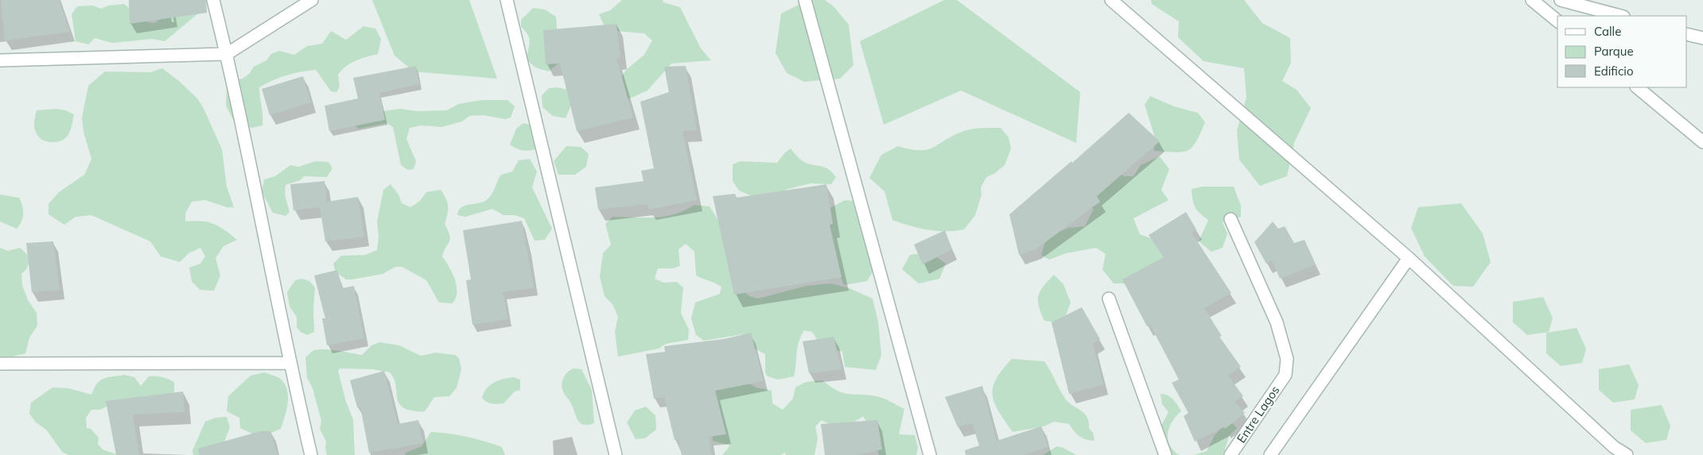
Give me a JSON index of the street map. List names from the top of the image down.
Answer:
{
  "streets": {
    "street": ["Entre Lagos"]
  },
  "legend": ["Calle", "Parque", "Edificio"]
}
